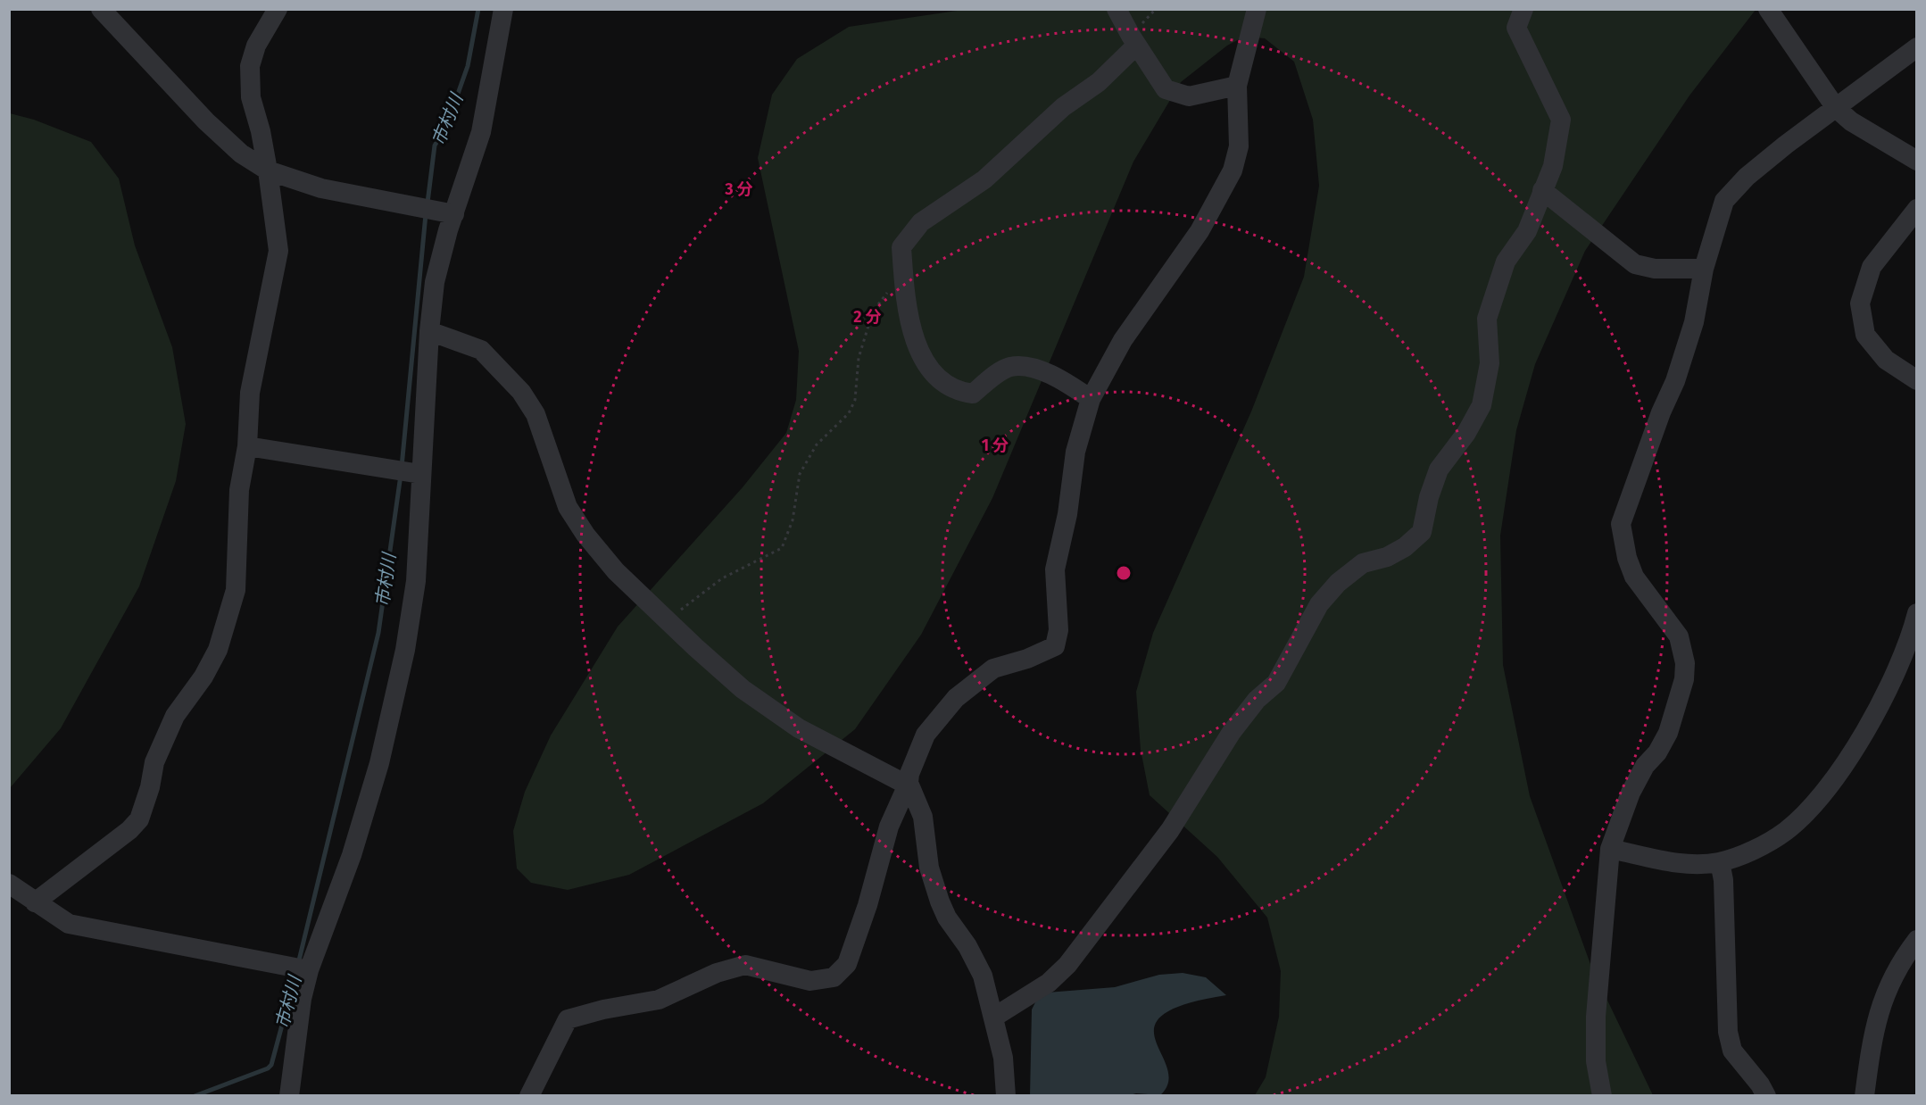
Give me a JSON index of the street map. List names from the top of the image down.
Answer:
{
  "water": ["市村川"],
  "rings": ["3 分", "2 分", "1 分"]
}
